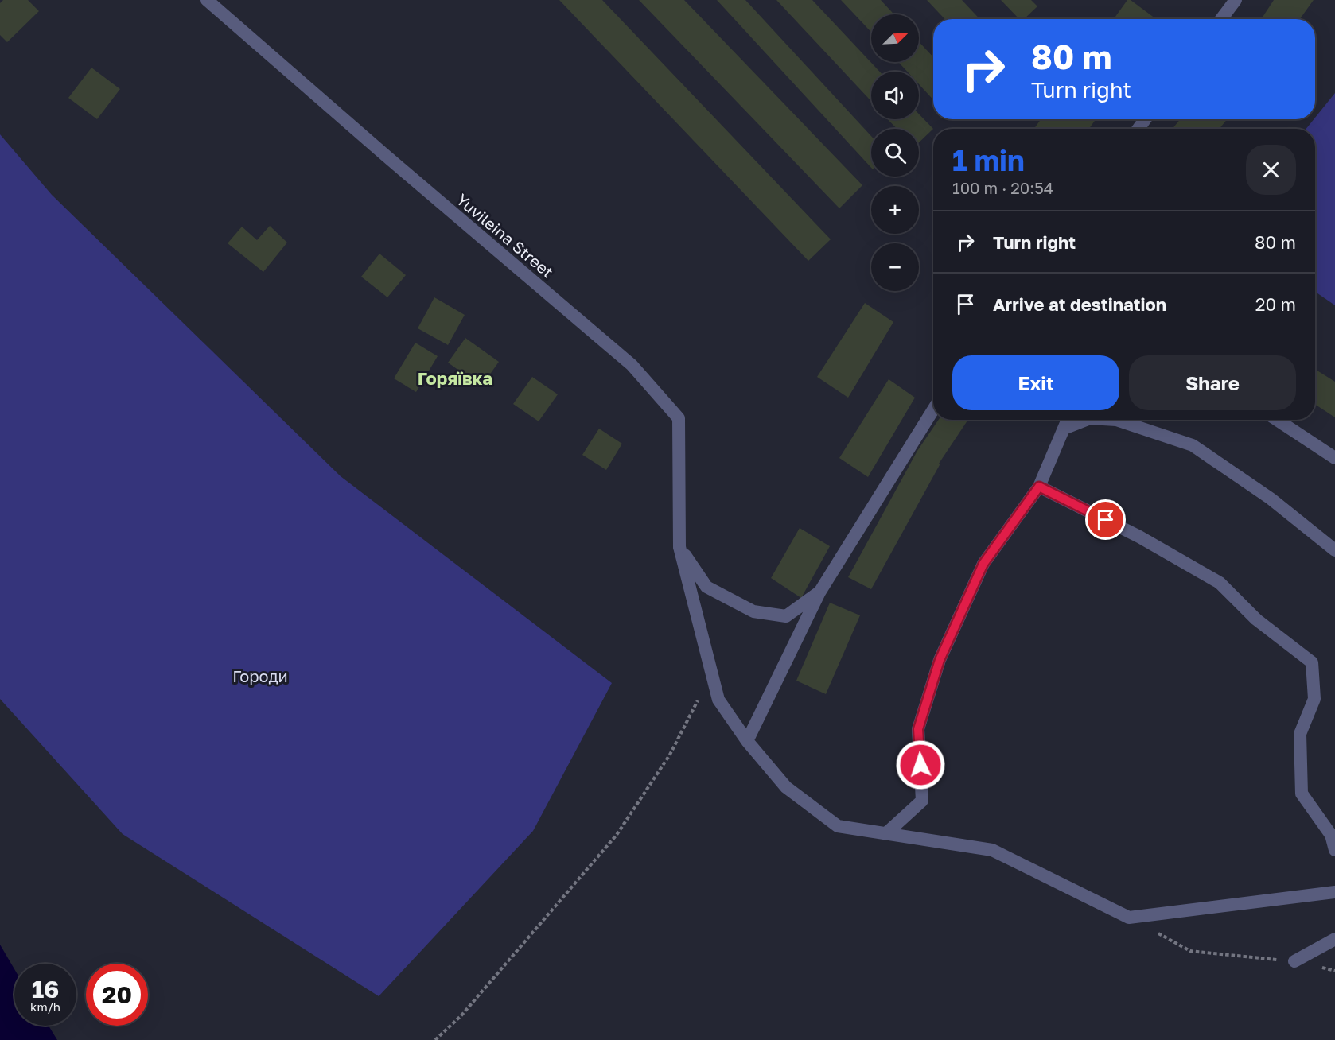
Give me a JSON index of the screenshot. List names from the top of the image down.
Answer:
{
  "streets": {
    "street": ["Yuvileina Street"]
  },
  "districts": ["Горяївка"],
  "parks": ["Городи"],
  "north": "top right",
  "page": {
    "map_buttons": ["+", "−"],
    "turn": ["80 m", "Turn right"],
    "heading": ["1 min", "100 m · 20:54"],
    "list": [
      {
        "name": "Turn right",
        "value": "80 m"
      },
      {
        "name": "Arrive at destination",
        "value": "20 m"
      }
    ],
    "buttons": ["Exit", "Share"],
    "speed": "16 km/h",
    "limit": "20"
  }
}
